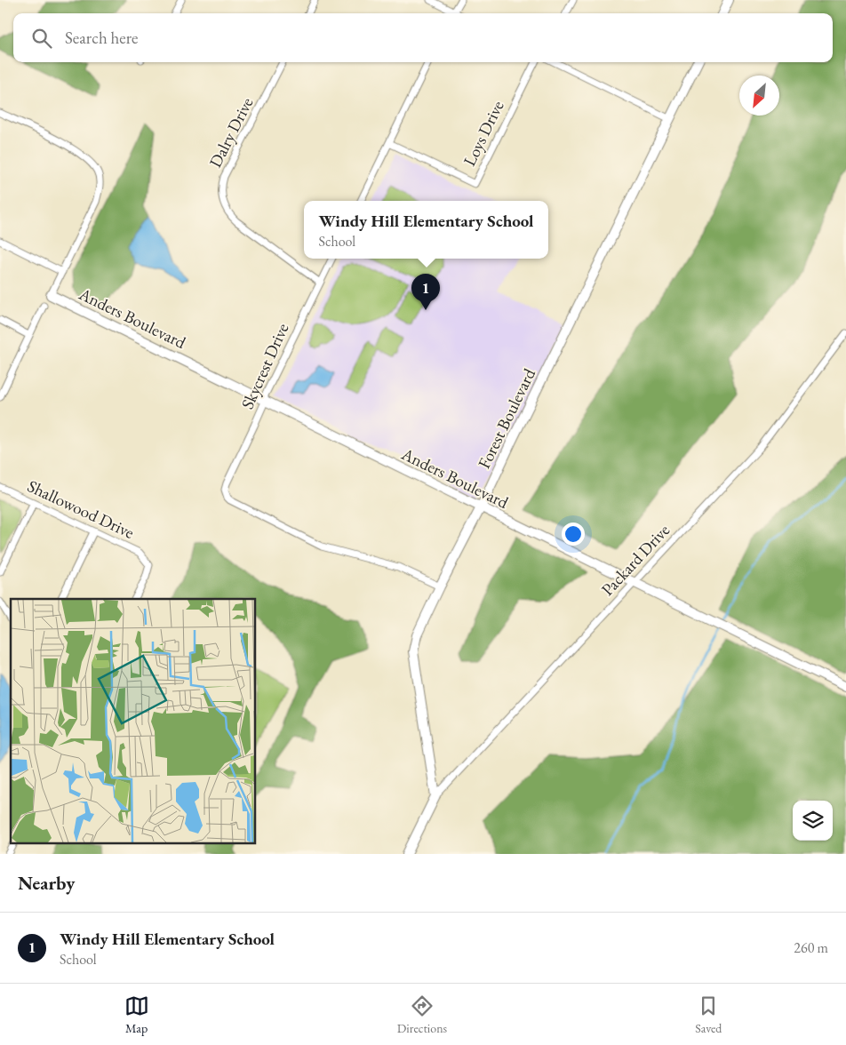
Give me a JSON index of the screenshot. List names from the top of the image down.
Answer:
{
  "streets": {
    "street": [
      "Dalry Drive",
      "Loys Drive",
      "Anders Boulevard",
      "Skycrest Drive",
      "Forest Boulevard",
      "Shallowood Drive",
      "Packard Drive"
    ]
  },
  "crossings": [
    ["Dalry Drive", "Skycrest Drive"],
    ["Anders Boulevard", "Skycrest Drive"],
    ["Anders Boulevard", "Forest Boulevard"],
    ["Anders Boulevard", "Packard Drive"],
    ["Skycrest Drive", "Forest Boulevard"],
    ["Forest Boulevard", "Packard Drive"]
  ],
  "north": "bottom left",
  "page": {
    "search": "Search here",
    "popup": ["Windy Hill Elementary School", "School"],
    "pins": "1",
    "heading": "Nearby",
    "list": [
      {
        "mark": "1",
        "name": "Windy Hill Elementary School",
        "note": "School",
        "value": "260 m"
      }
    ],
    "nav": ["Map", "Directions", "Saved"]
  }
}
